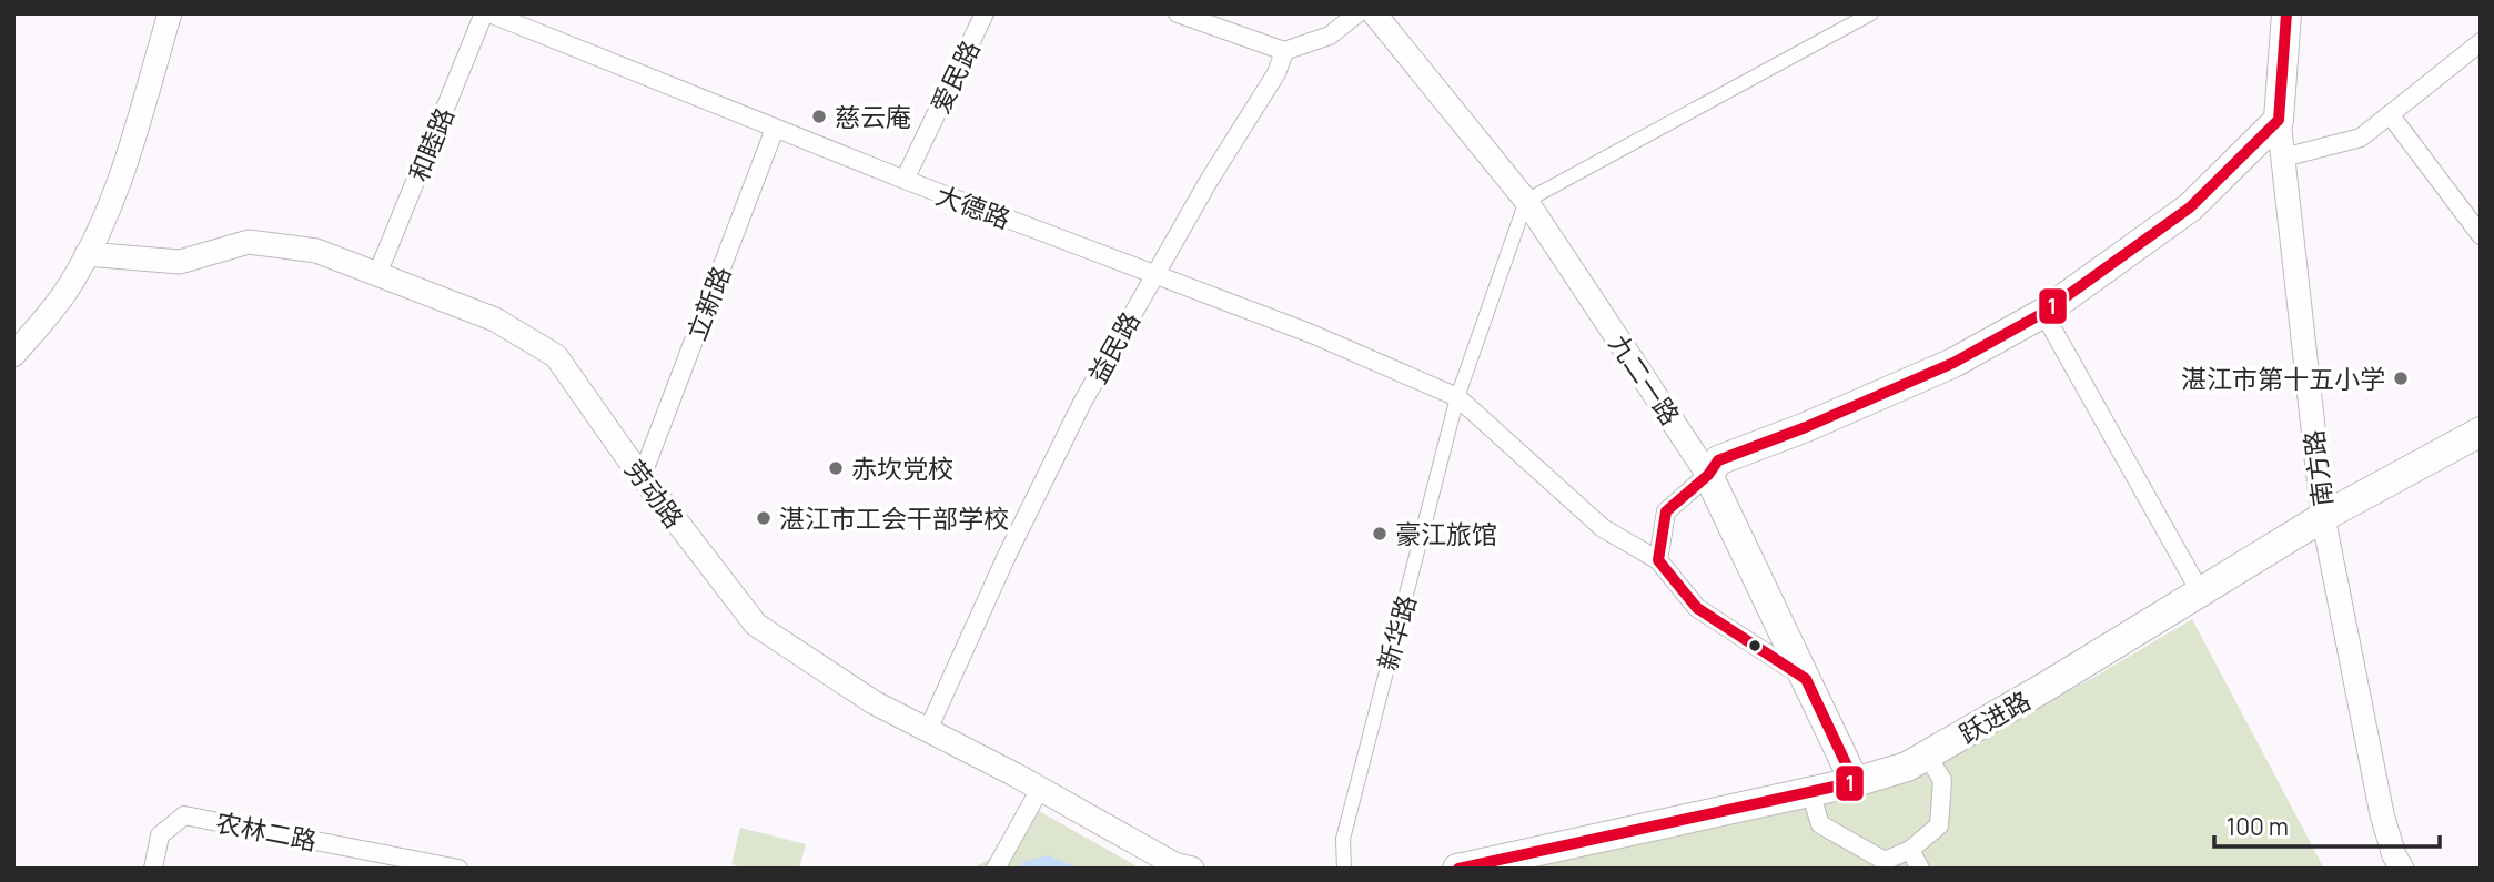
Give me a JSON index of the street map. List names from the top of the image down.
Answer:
{
  "streets": {
    "main road": ["九二一路", "南方路", "跃进路"],
    "street": [
      "爱民路",
      "和睦路",
      "大德路",
      "立新路",
      "益民路",
      "劳动路",
      "新华路",
      "农林二路"
    ]
  },
  "crossings": [
    ["爱民路", "大德路"],
    ["和睦路", "大德路"],
    ["和睦路", "劳动路"],
    ["大德路", "立新路"],
    ["大德路", "益民路"],
    ["大德路", "九二一路"],
    ["大德路", "新华路"],
    ["立新路", "劳动路"],
    ["益民路", "劳动路"],
    ["九二一路", "新华路"],
    ["九二一路", "跃进路"],
    ["南方路", "跃进路"]
  ],
  "places": [
    "慈云庵",
    "湛江市第十五小学",
    "赤坎党校",
    "湛江市工会干部学校",
    "豪江旅馆"
  ],
  "lines": ["transit line 1"],
  "scale_bar": "100 m"
}
